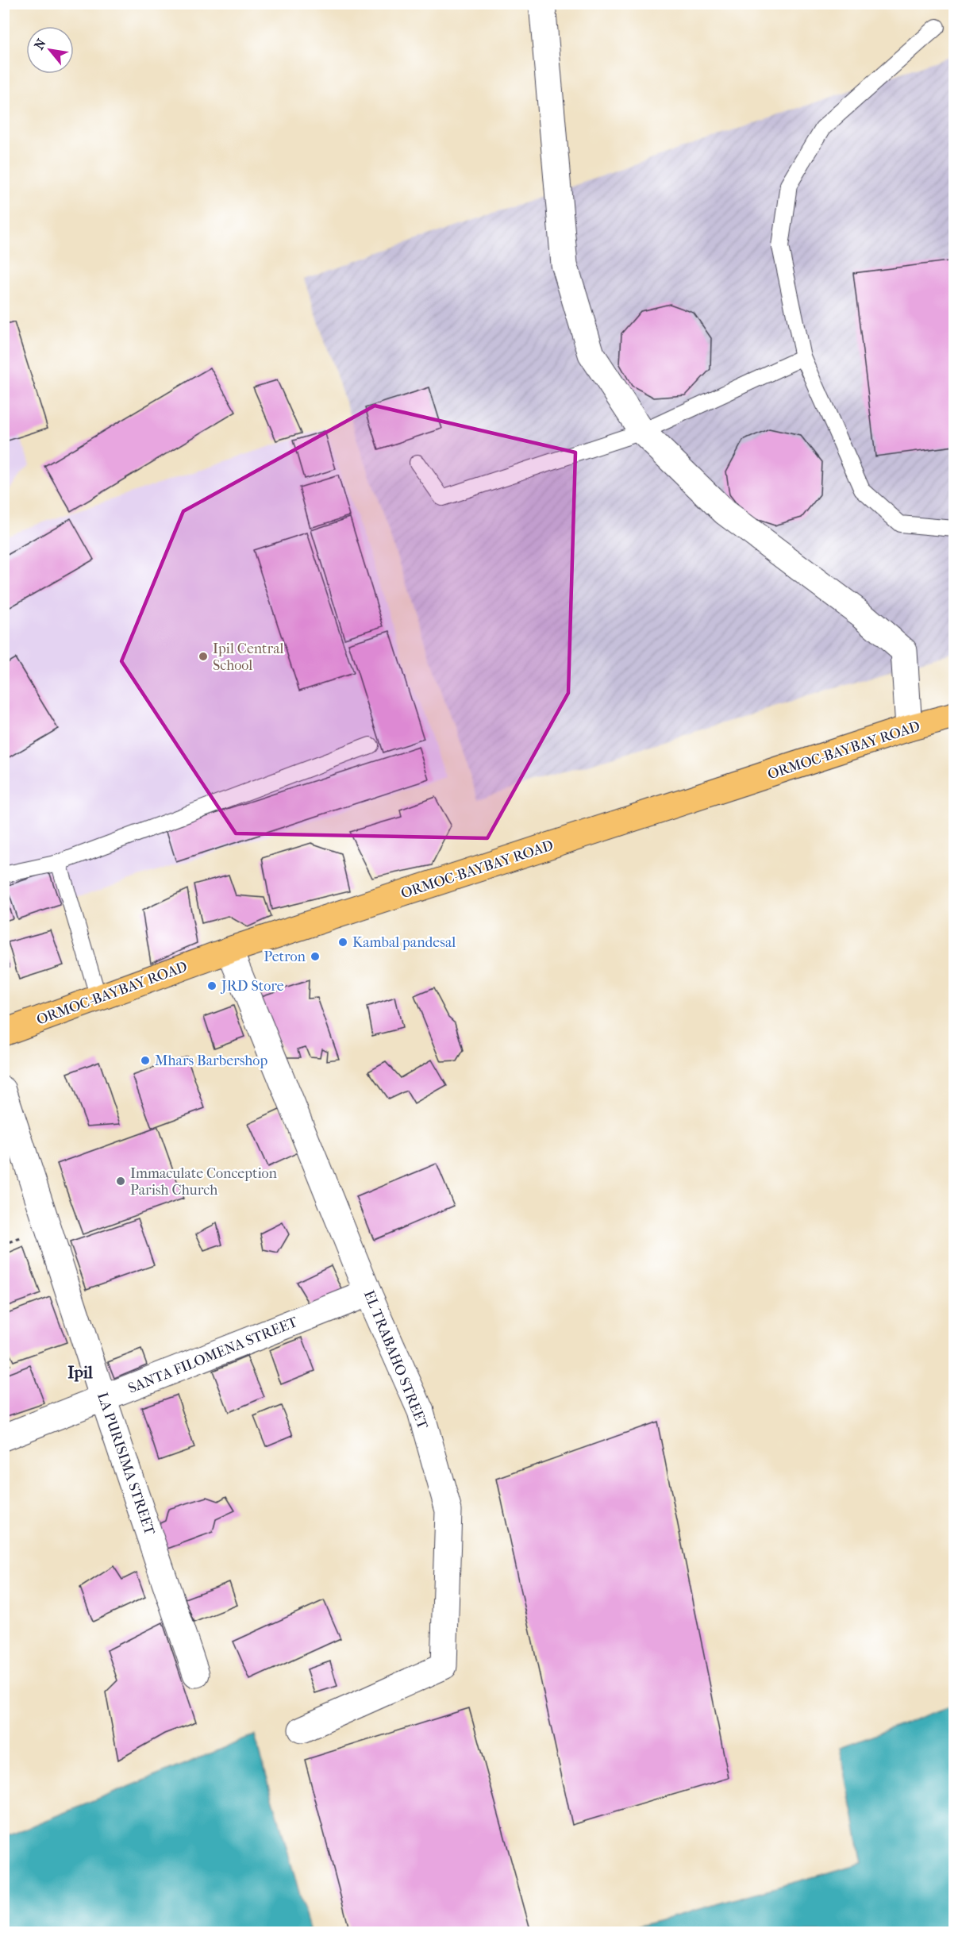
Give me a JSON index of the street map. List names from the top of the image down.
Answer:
{
  "streets": {
    "highway": ["ORMOC-BAYBAY ROAD"],
    "street": ["SANTA FILOMENA STREET", "EL TRABAHO STREET", "LA PURISIMA STREET"]
  },
  "crossings": [
    ["ORMOC-BAYBAY ROAD", "EL TRABAHO STREET"],
    ["SANTA FILOMENA STREET", "EL TRABAHO STREET"],
    ["SANTA FILOMENA STREET", "LA PURISIMA STREET"]
  ],
  "districts": ["Ipil"],
  "places": [
    "Ipil Central School",
    "Kambal pandesal",
    "Petron",
    "JRD Store",
    "Mhars Barbershop",
    "Immaculate Conception Parish Church"
  ],
  "north": "top left"
}
